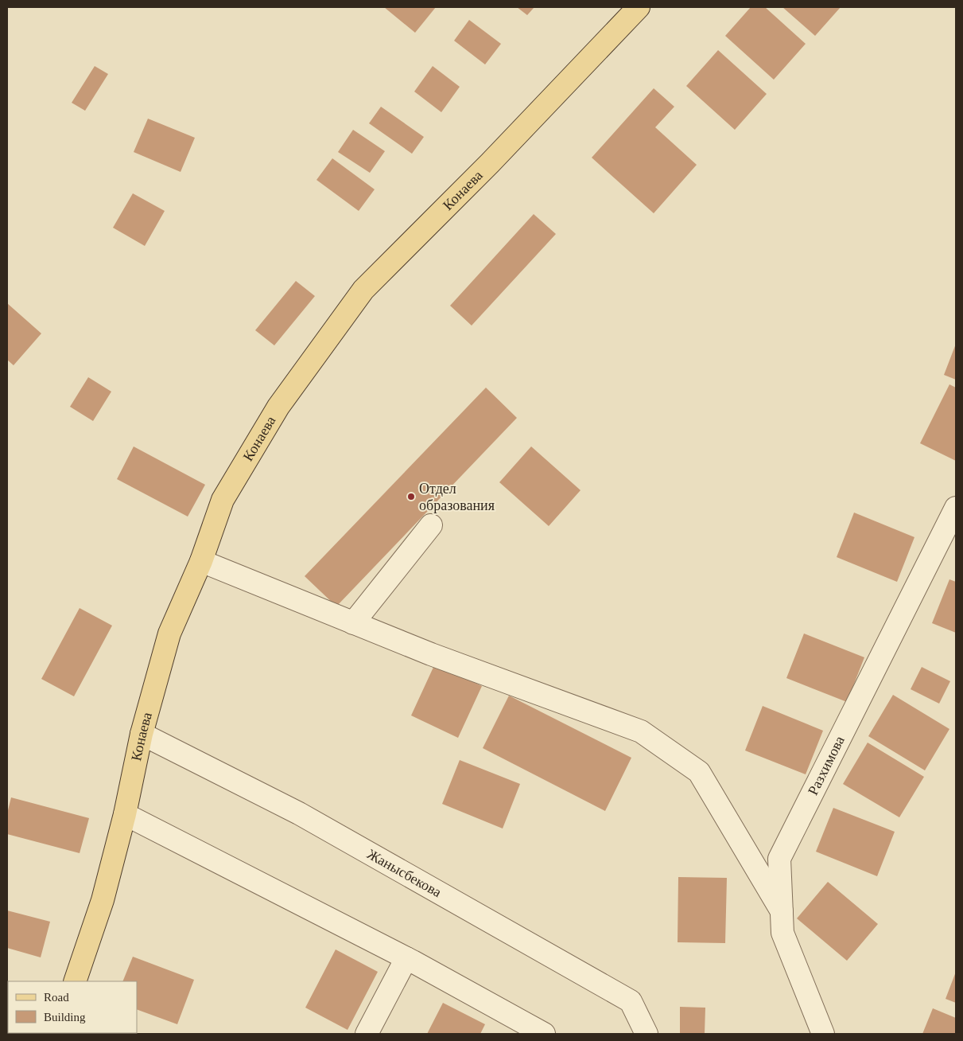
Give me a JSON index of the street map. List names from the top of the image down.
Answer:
{
  "streets": {
    "main road": ["Конаева"],
    "street": ["Разхимова", "Жанысбекова"]
  },
  "crossings": [
    ["Конаева", "Жанысбекова"]
  ],
  "places": ["Отдел образования"],
  "legend": ["Road", "Building"]
}
